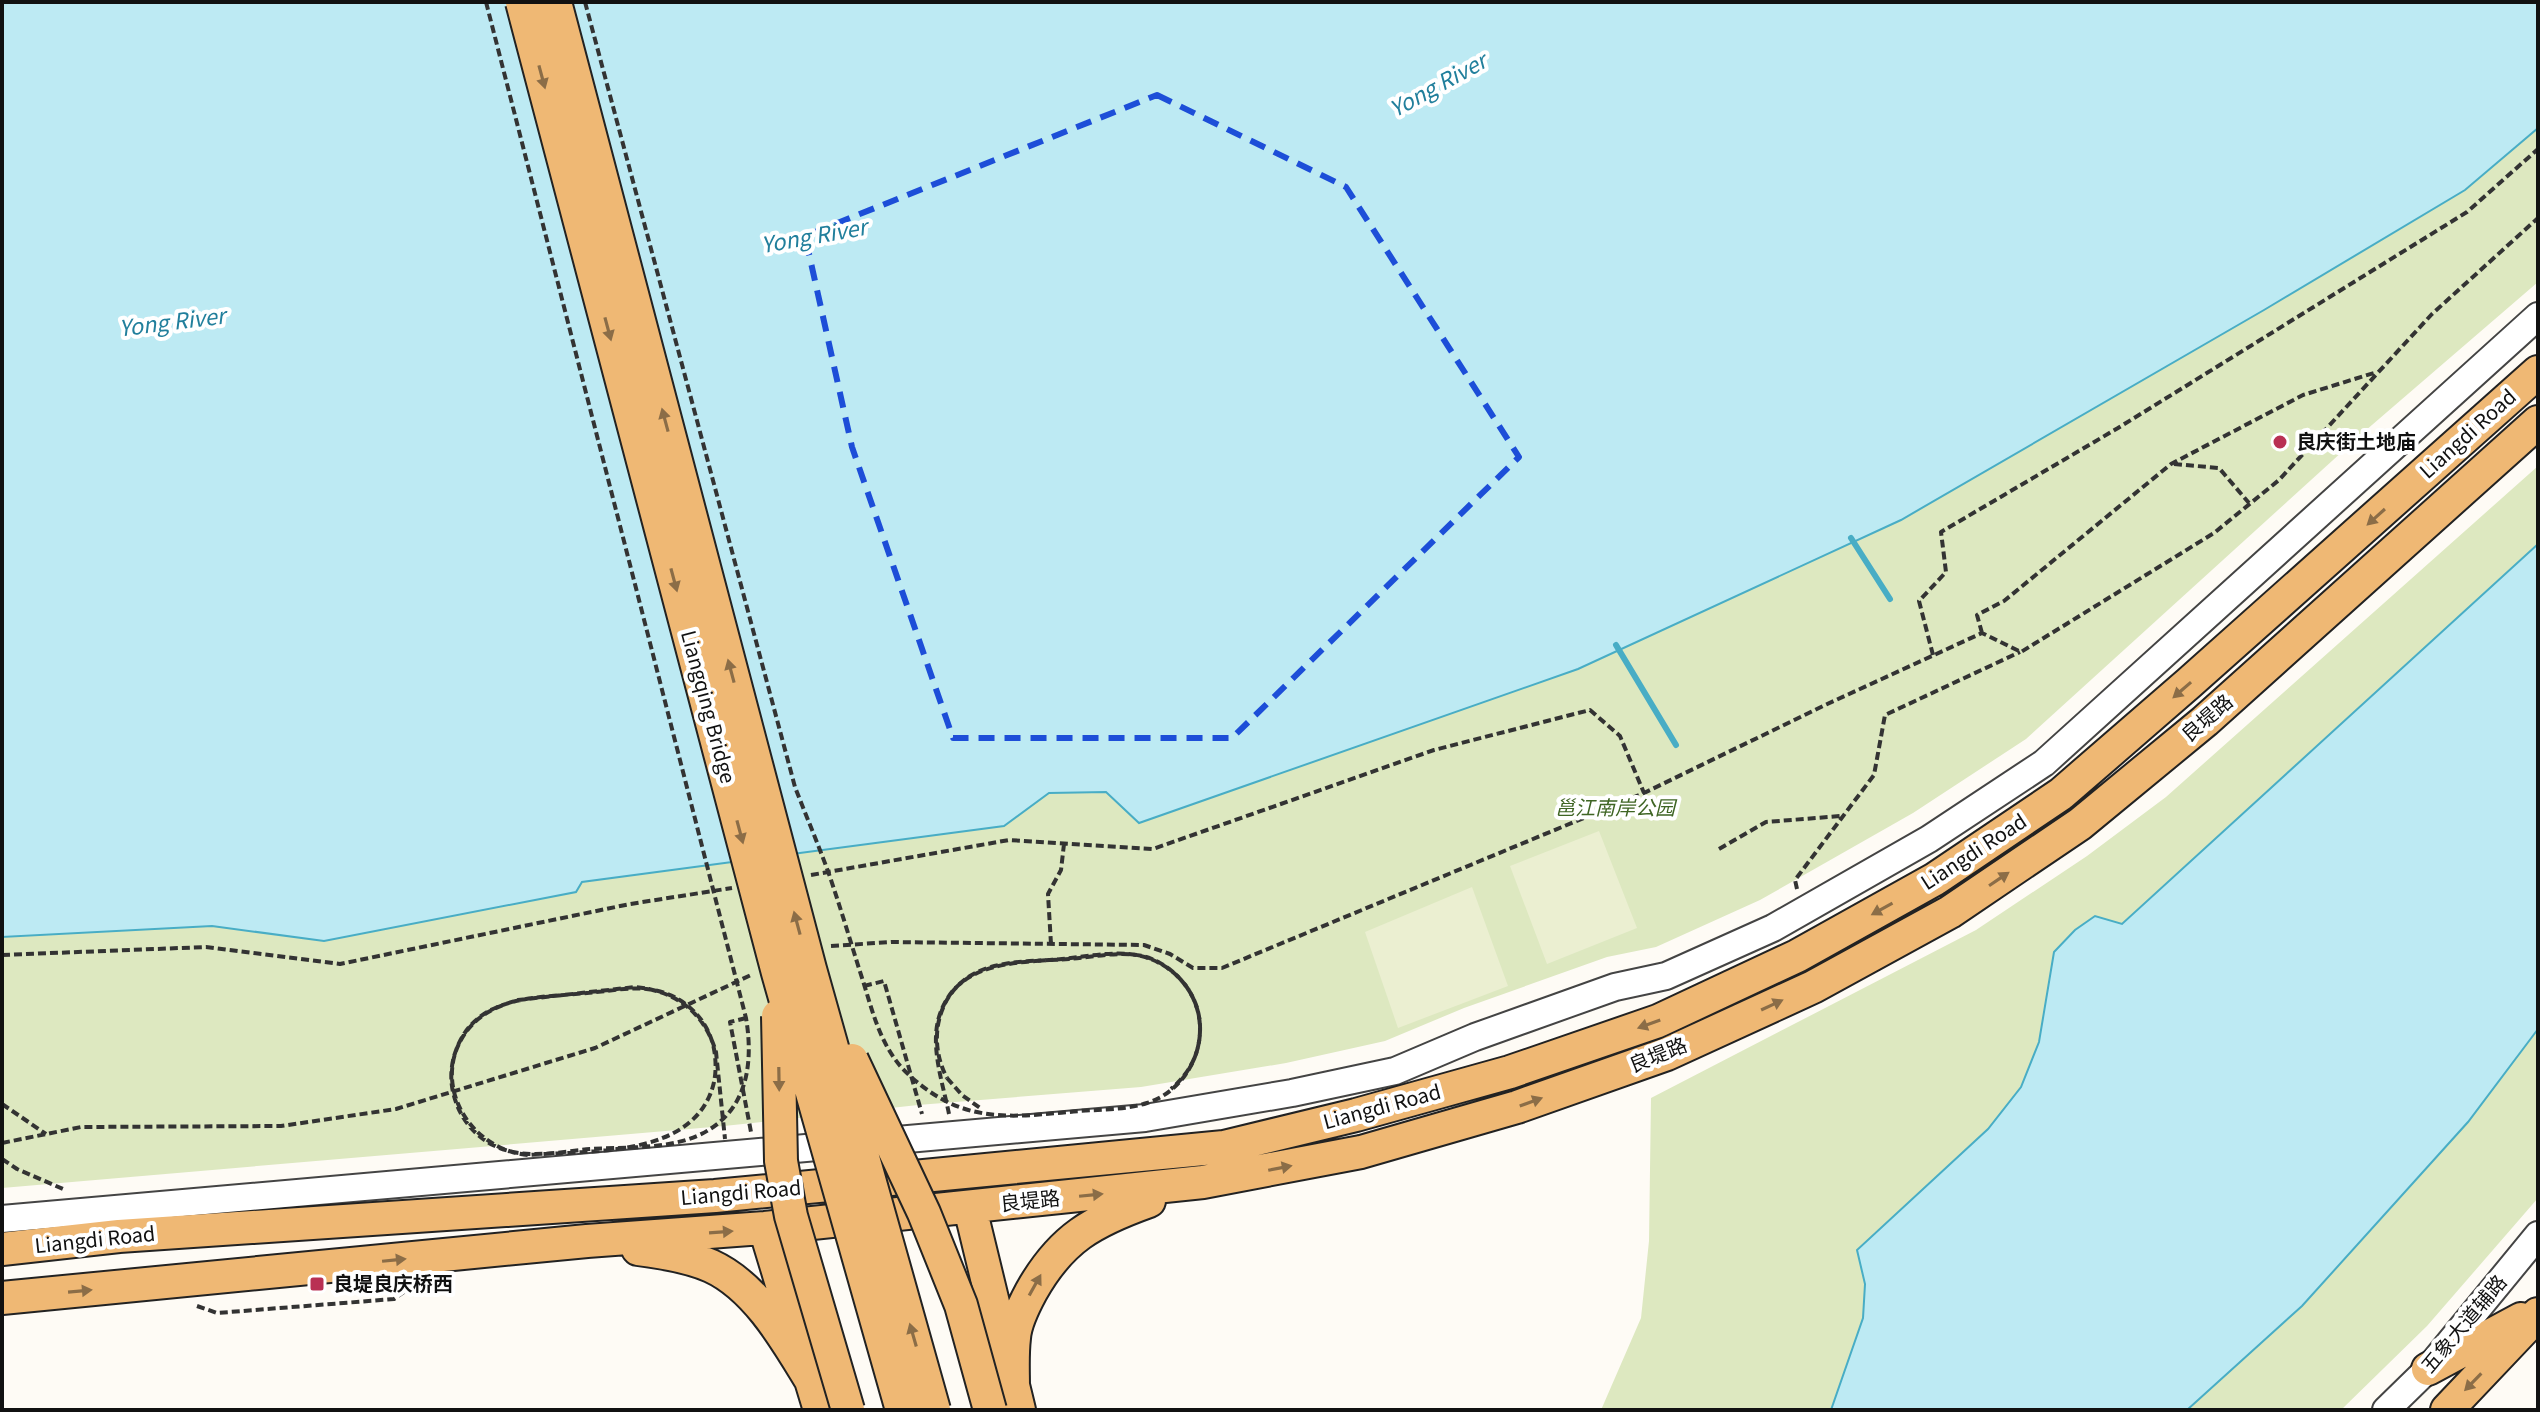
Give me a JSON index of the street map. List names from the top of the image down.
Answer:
{
  "streets": {
    "main road": ["Liangdi Road", "Liangqing Bridge", "良堤路"],
    "street": ["五象大道辅路"]
  },
  "one_way": ["Liangdi Road", "良堤路"],
  "water": ["Yong River"],
  "parks": ["邕江南岸公园"],
  "places": {
    "other": ["良庆街土地庙"],
    "transit": ["良堤良庆桥西"]
  }
}
